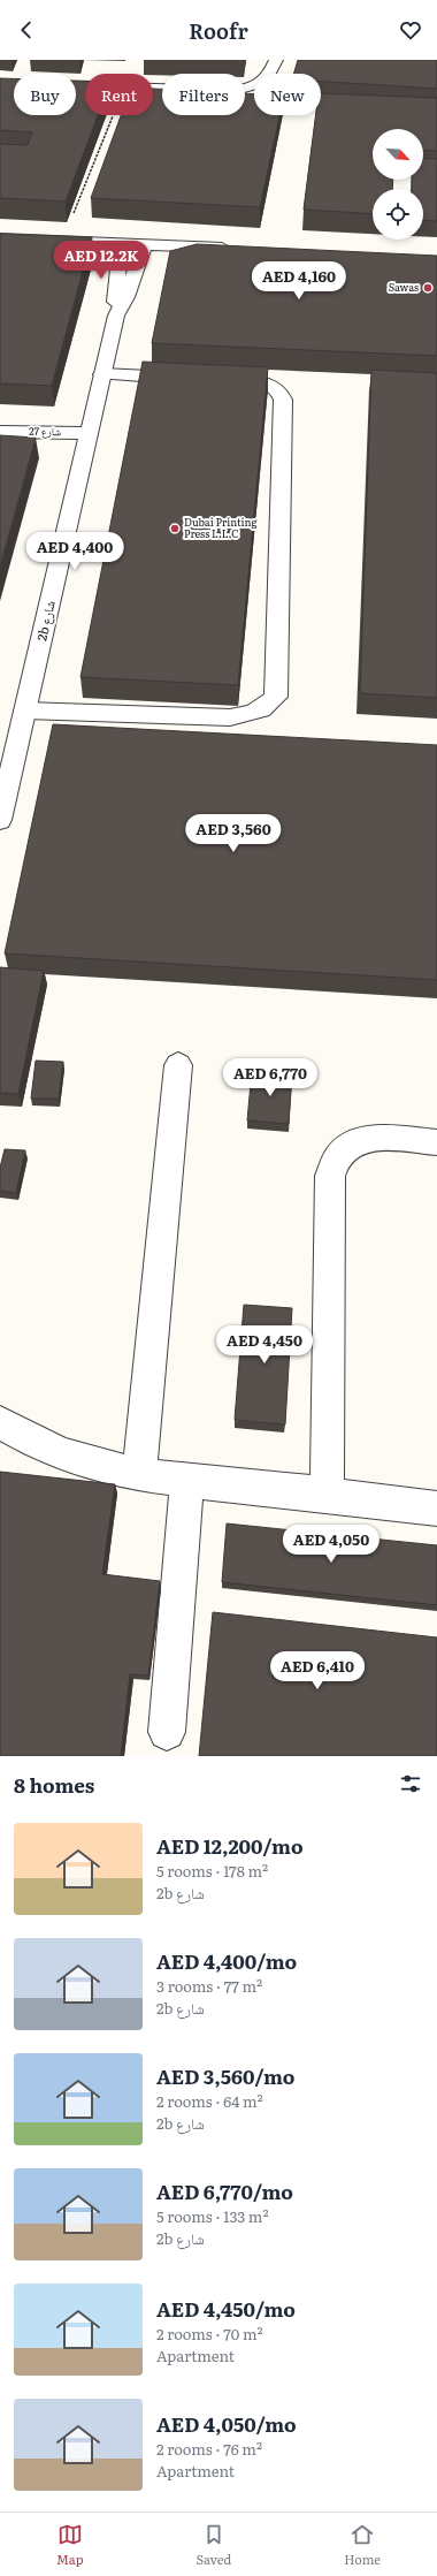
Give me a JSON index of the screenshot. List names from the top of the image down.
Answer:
{
  "streets": {
    "street": ["شارع 27", "2b شارع"]
  },
  "crossings": [
    ["شارع 27", "2b شارع"]
  ],
  "places": ["Sawas", "Dubai Printing Press L.L.C"],
  "north": "bottom right",
  "page": {
    "header": "Roofr",
    "chip": [
      "Buy",
      "Rent",
      "Filters",
      "New"
    ],
    "price": [
      "AED 12.2K",
      "AED 4,160",
      "AED 4,400",
      "AED 3,560",
      "AED 6,770",
      "AED 4,450",
      "AED 4,050",
      "AED 6,410"
    ],
    "heading": "8 homes",
    "list": [
      {
        "name": "AED 12,200/mo",
        "note": "5 rooms · 178 m² · 2b شارع"
      },
      {
        "name": "AED 4,400/mo",
        "note": "3 rooms · 77 m² · 2b شارع"
      },
      {
        "name": "AED 3,560/mo",
        "note": "2 rooms · 64 m² · 2b شارع"
      },
      {
        "name": "AED 6,770/mo",
        "note": "5 rooms · 133 m² · 2b شارع"
      },
      {
        "name": "AED 4,450/mo",
        "note": "2 rooms · 70 m² · Apartment"
      },
      {
        "name": "AED 4,050/mo",
        "note": "2 rooms · 76 m² · Apartment"
      }
    ],
    "tabs": ["Map", "Saved", "Home"]
  }
}
